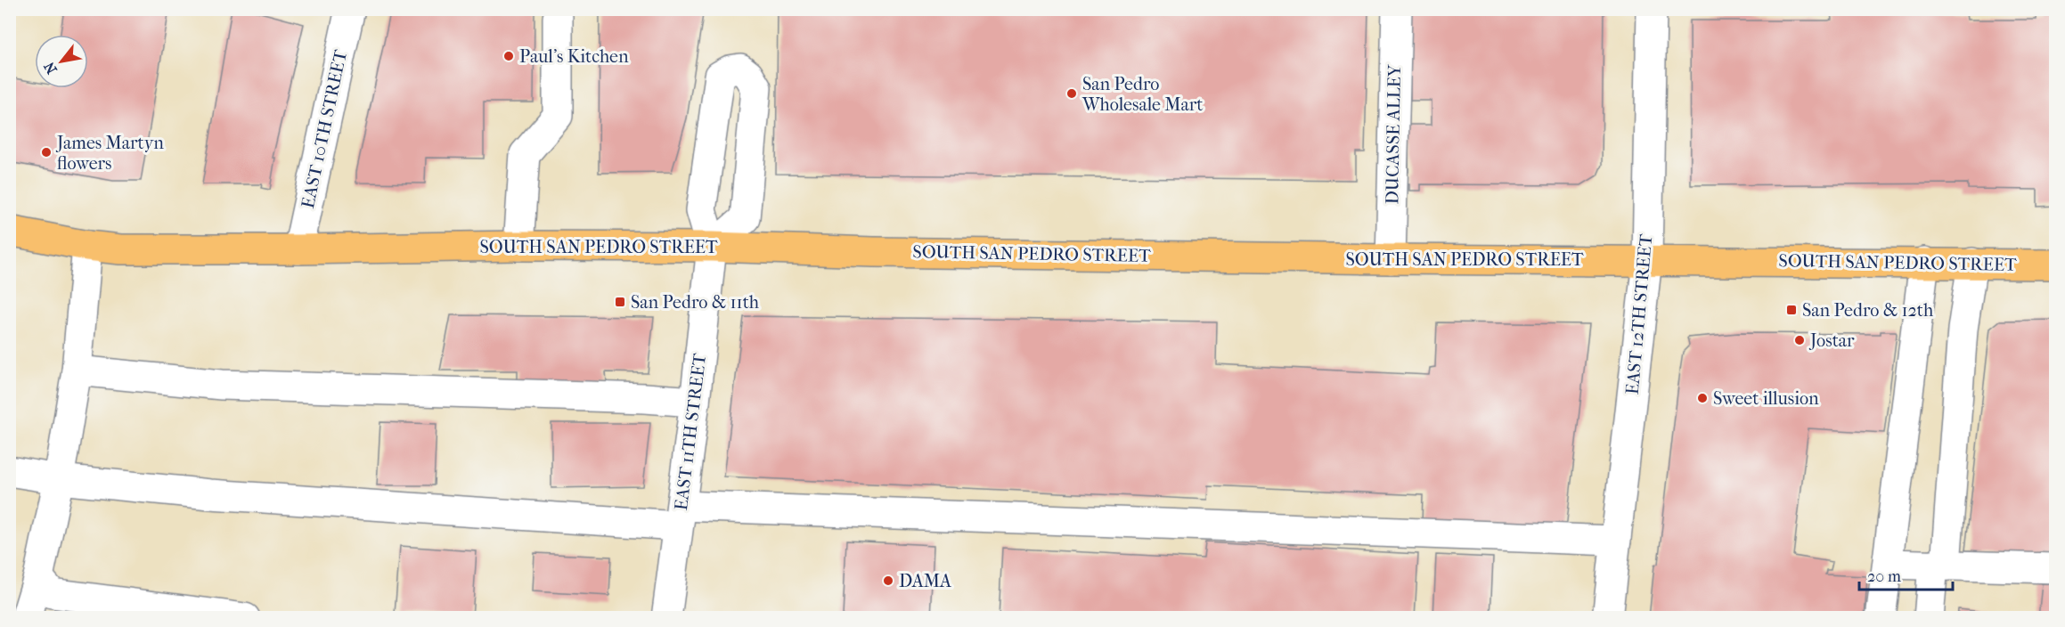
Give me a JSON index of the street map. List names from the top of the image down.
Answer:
{
  "streets": {
    "main road": ["SOUTH SAN PEDRO STREET"],
    "street": [
      "EAST 10TH STREET",
      "DUCASSE ALLEY",
      "EAST 12TH STREET",
      "EAST 11TH STREET"
    ]
  },
  "crossings": [
    ["EAST 10TH STREET", "SOUTH SAN PEDRO STREET"],
    ["DUCASSE ALLEY", "SOUTH SAN PEDRO STREET"],
    ["SOUTH SAN PEDRO STREET", "EAST 12TH STREET"],
    ["SOUTH SAN PEDRO STREET", "EAST 11TH STREET"]
  ],
  "places": {
    "other": [
      "Paul's Kitchen",
      "San Pedro Wholesale Mart",
      "James Martyn flowers",
      "Jostar",
      "Sweet illusion",
      "DAMA"
    ],
    "transit": ["San Pedro & 11th", "San Pedro & 12th"]
  },
  "scale_bar": "20 m",
  "north": "bottom left"
}
